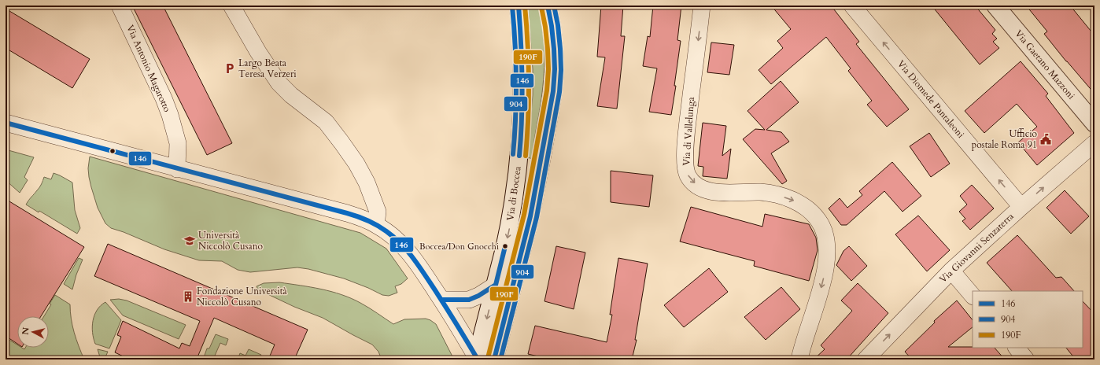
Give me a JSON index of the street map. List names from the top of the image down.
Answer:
{
  "streets": {
    "main road": ["Via Gaetano Mazzoni", "Via di Boccea"],
    "street": [
      "Via Antonio Magarotto",
      "Via Diomede Pantaleoni",
      "Via di Vallelunga",
      "Via Giovanni Senzaterra"
    ]
  },
  "crossings": [
    ["Via Diomede Pantaleoni", "Via Giovanni Senzaterra"]
  ],
  "one_way": ["Via Diomede Pantaleoni", "Via Giovanni Senzaterra"],
  "places": {
    "parking": ["Largo Beata Teresa Verzeri"],
    "public building": ["Ufficio postale Roma 91"],
    "school or university": ["Università Niccolò Cusano"],
    "other": ["Boccea/Don Gnocchi"],
    "building": ["Fondazione Università Niccolò Cusano"]
  },
  "lines": ["transit line 146", "transit line 904", "transit line 190F"],
  "legend": ["146", "904", "190F"],
  "north": "left"
}
